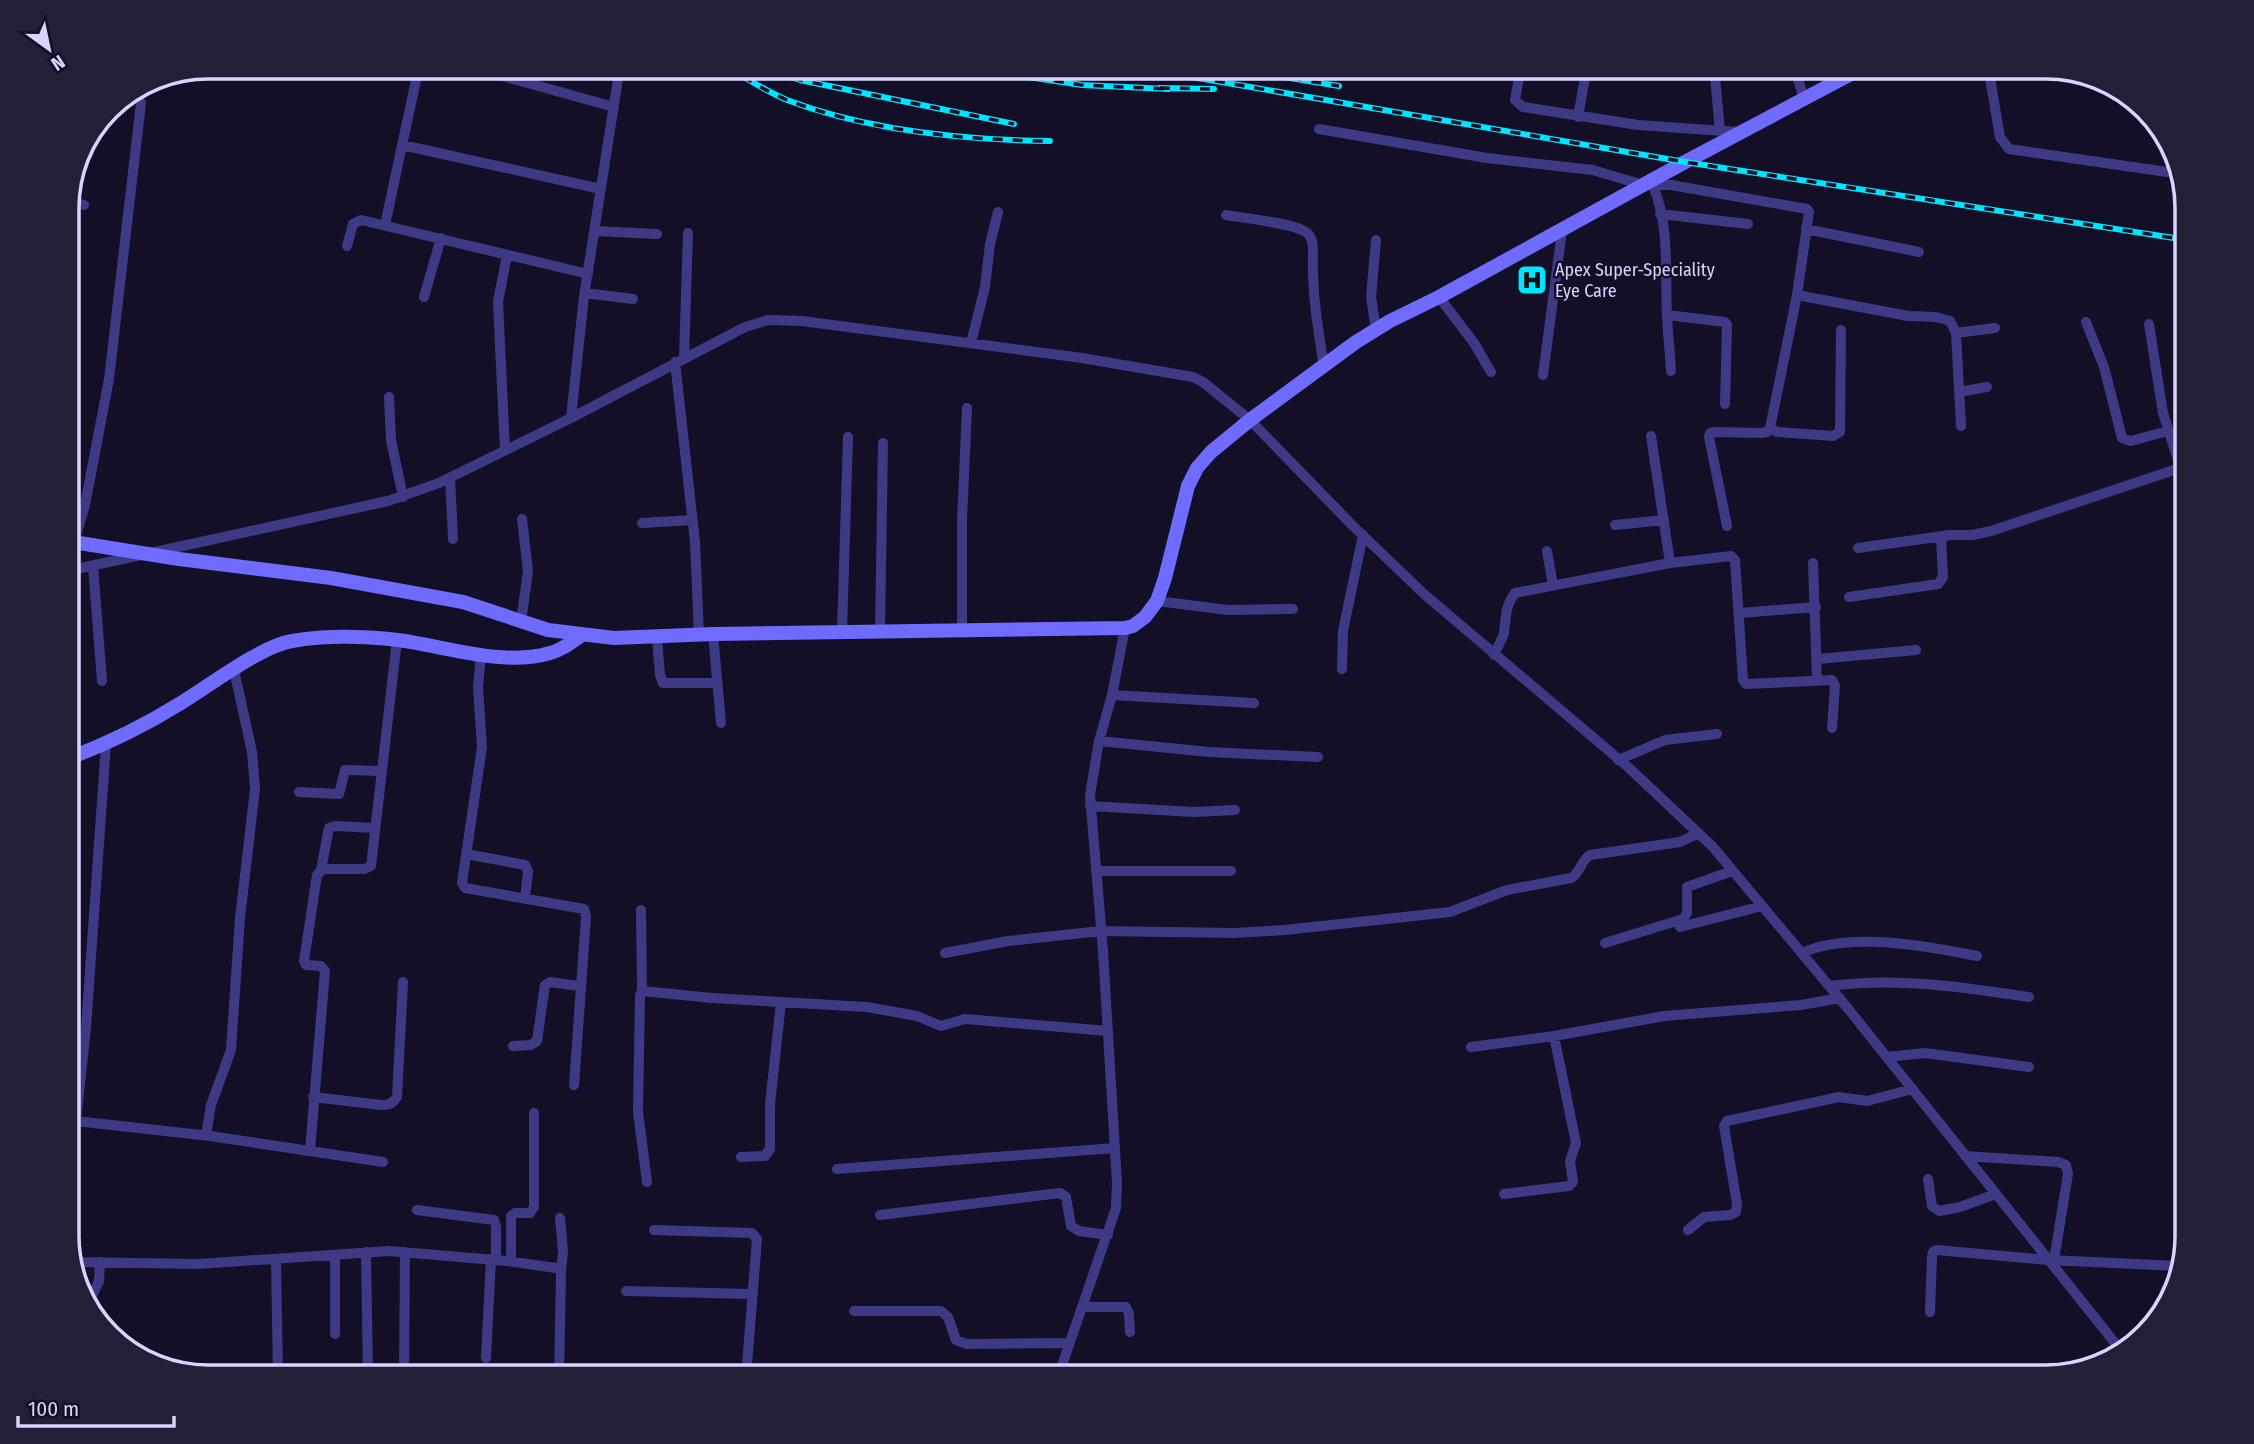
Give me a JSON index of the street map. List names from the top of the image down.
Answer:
{
  "places": {
    "hospital": ["Apex Super-Speciality Eye Care"]
  },
  "scale_bar": "100 m",
  "north": "bottom right"
}
